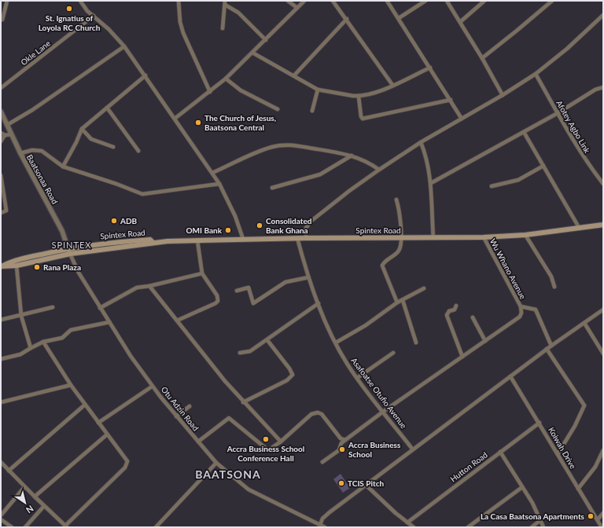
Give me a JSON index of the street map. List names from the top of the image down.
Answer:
{
  "streets": {
    "main road": ["Spintex Road"],
    "street": [
      "Okle Lane",
      "Afotey Agbo Link",
      "Baatsonaa Road",
      "Wu Whano Avenue",
      "Asafoatse Otufio Avenue",
      "Otu Adzin Road",
      "Koiwah Drive",
      "Hutton Road"
    ]
  },
  "crossings": [
    ["Baatsonaa Road", "Spintex Road"],
    ["Baatsonaa Road", "Otu Adzin Road"],
    ["Spintex Road", "Wu Whano Avenue"],
    ["Spintex Road", "Asafoatse Otufio Avenue"],
    ["Spintex Road", "Otu Adzin Road"],
    ["Koiwah Drive", "Hutton Road"]
  ],
  "districts": ["SPINTEX", "BAATSONA"],
  "places": [
    "St. Ignatius of Loyola RC Church",
    "The Church of Jesus, Baatsona Central",
    "ADB",
    "Consolidated Bank Ghana",
    "OMI Bank",
    "Rana Plaza",
    "Accra Business School Conference Hall",
    "Accra Business School",
    "TCIS Pitch",
    "La Casa Baatsona Apartments"
  ],
  "north": "bottom right"
}
